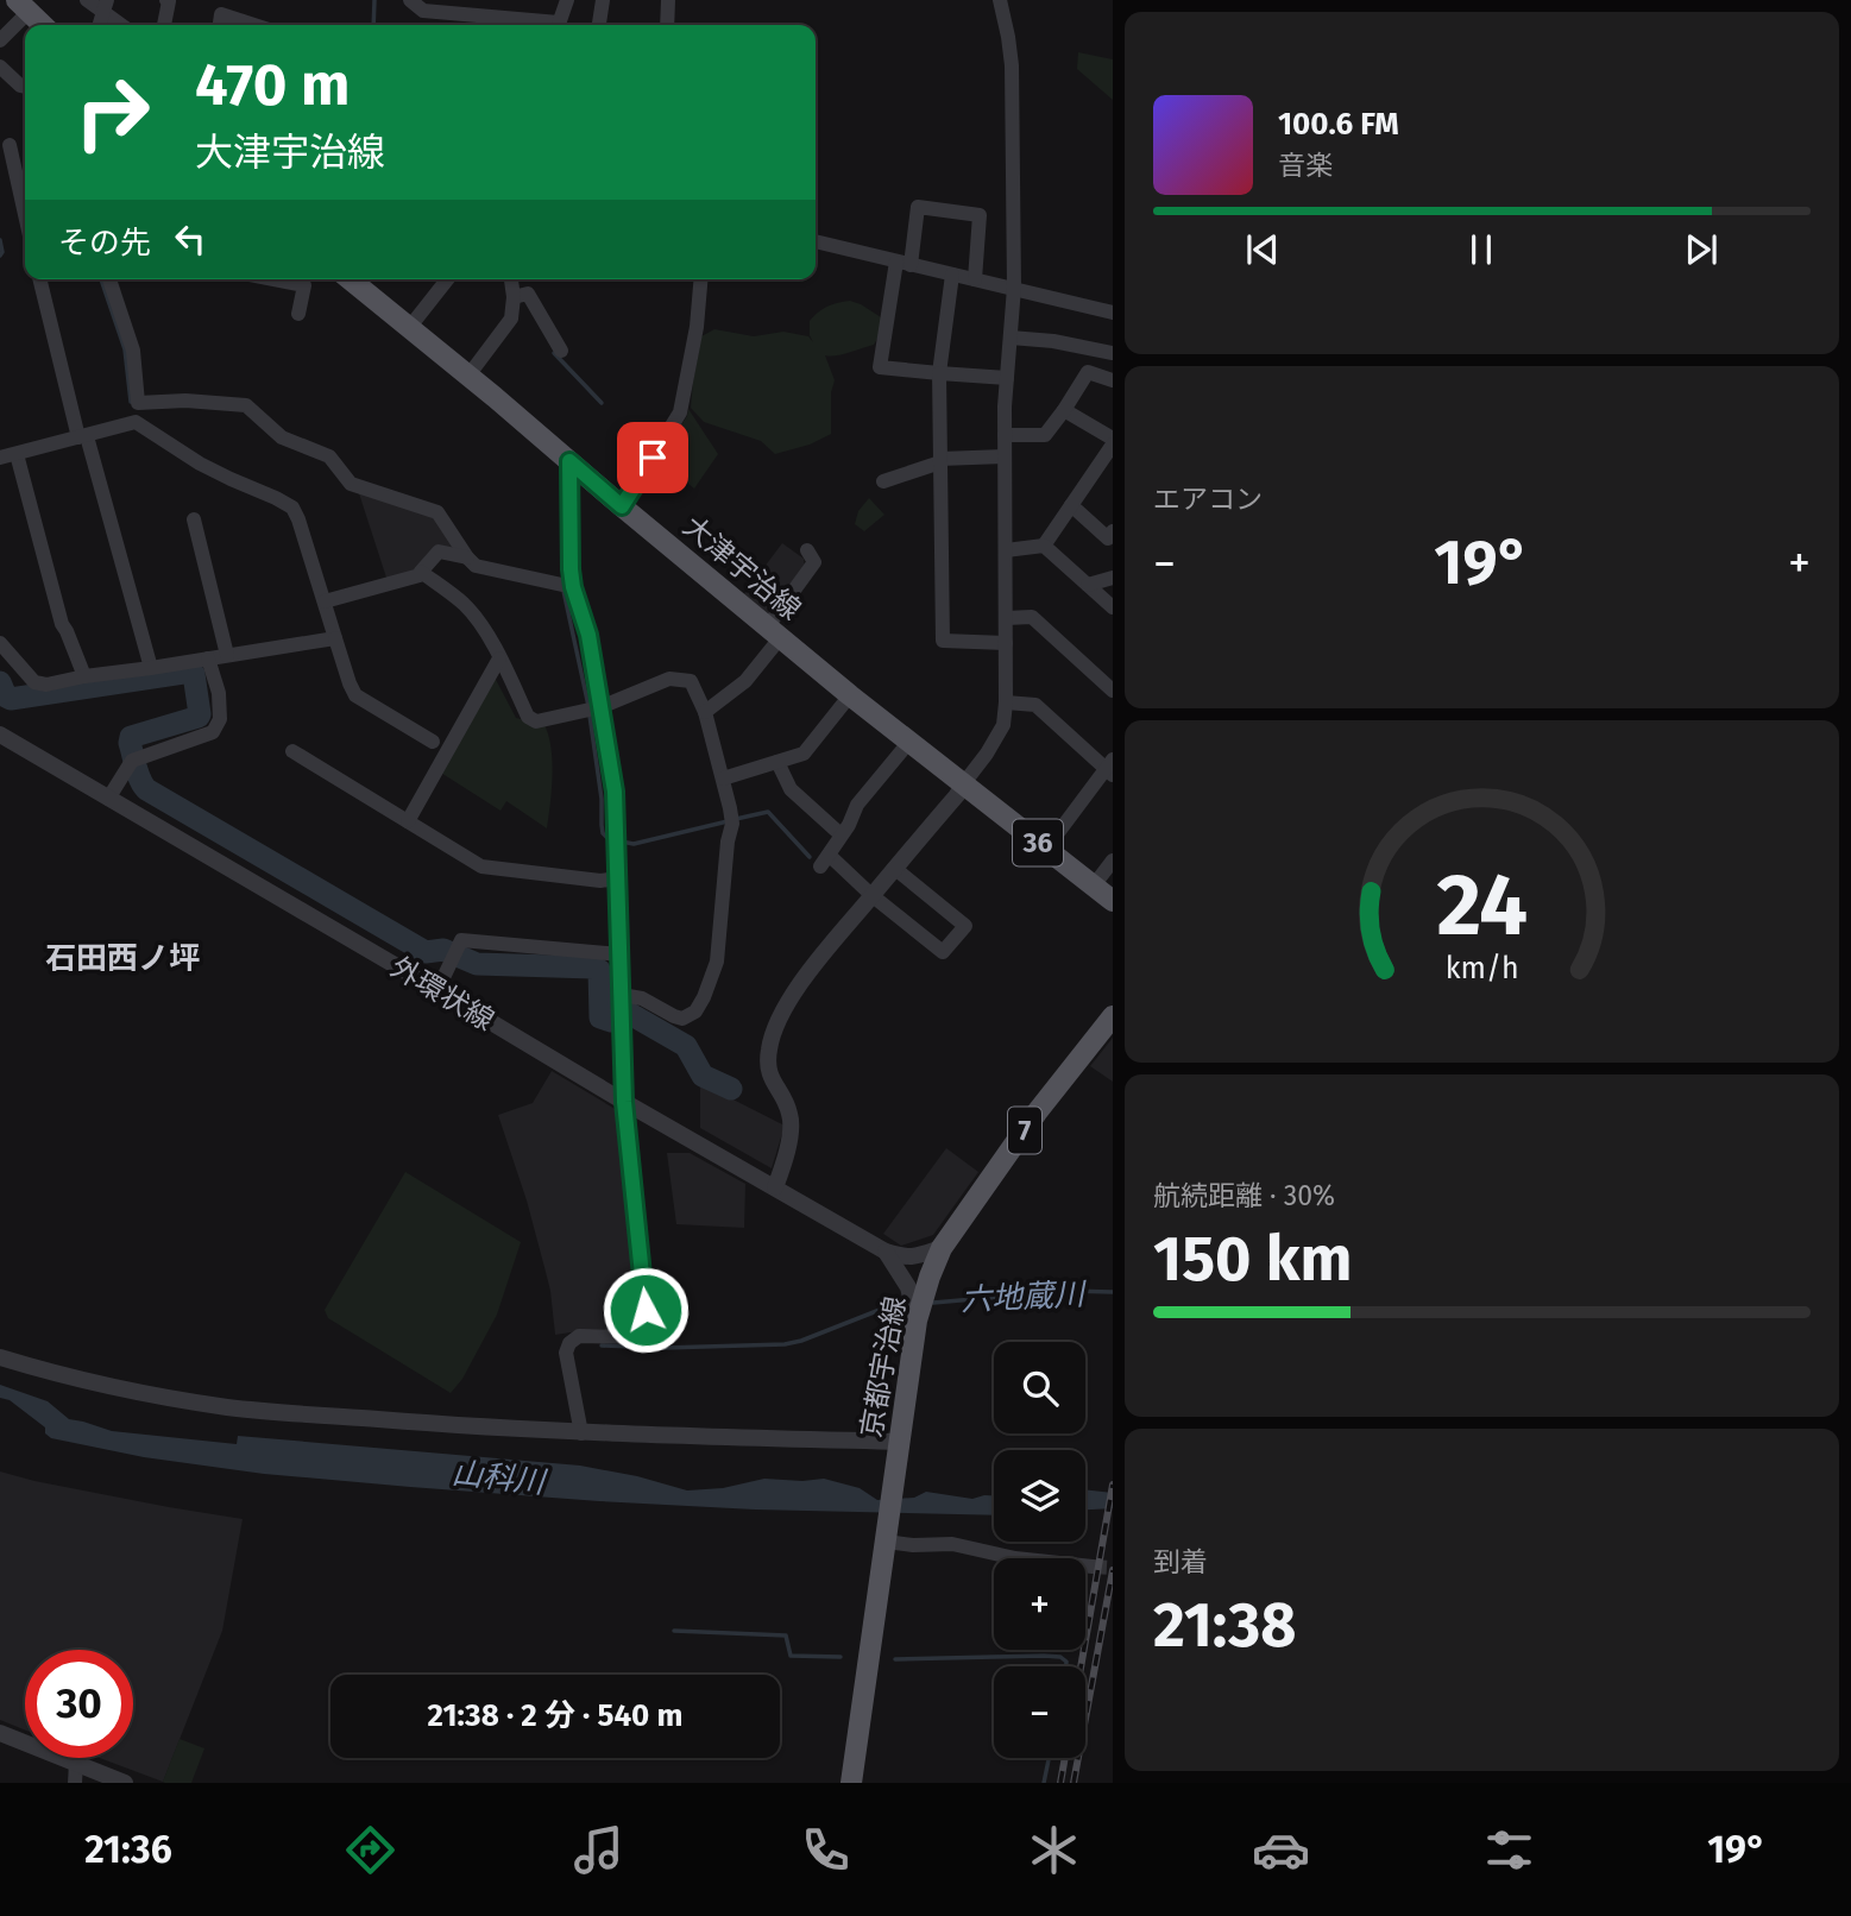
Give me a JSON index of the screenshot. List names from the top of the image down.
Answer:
{
  "streets": {
    "main road": [
      "大津宇治線",
      "36",
      "7",
      "京都宇治線"
    ],
    "street": ["外環状線"]
  },
  "crossings": [
    ["外環状線", "京都宇治線"]
  ],
  "districts": ["石田西ノ坪"],
  "water": ["六地蔵川", "山科川"],
  "page": {
    "turn": ["470 m", "大津宇治線"],
    "song": ["100.6 FM", "音楽"],
    "then": "その先",
    "tile": [
      "エアコン",
      ["航続距離 · 30%", "150 km"],
      ["到着", "21:38"]
    ],
    "heat": ["−", "19°", "+"],
    "map_buttons": ["+", "−"],
    "limit": "30",
    "trip": "21:38 · 2 分 · 540 m",
    "tabs": ["21:36", "19°"],
    "gauge": ["24", "km/h"]
  }
}
